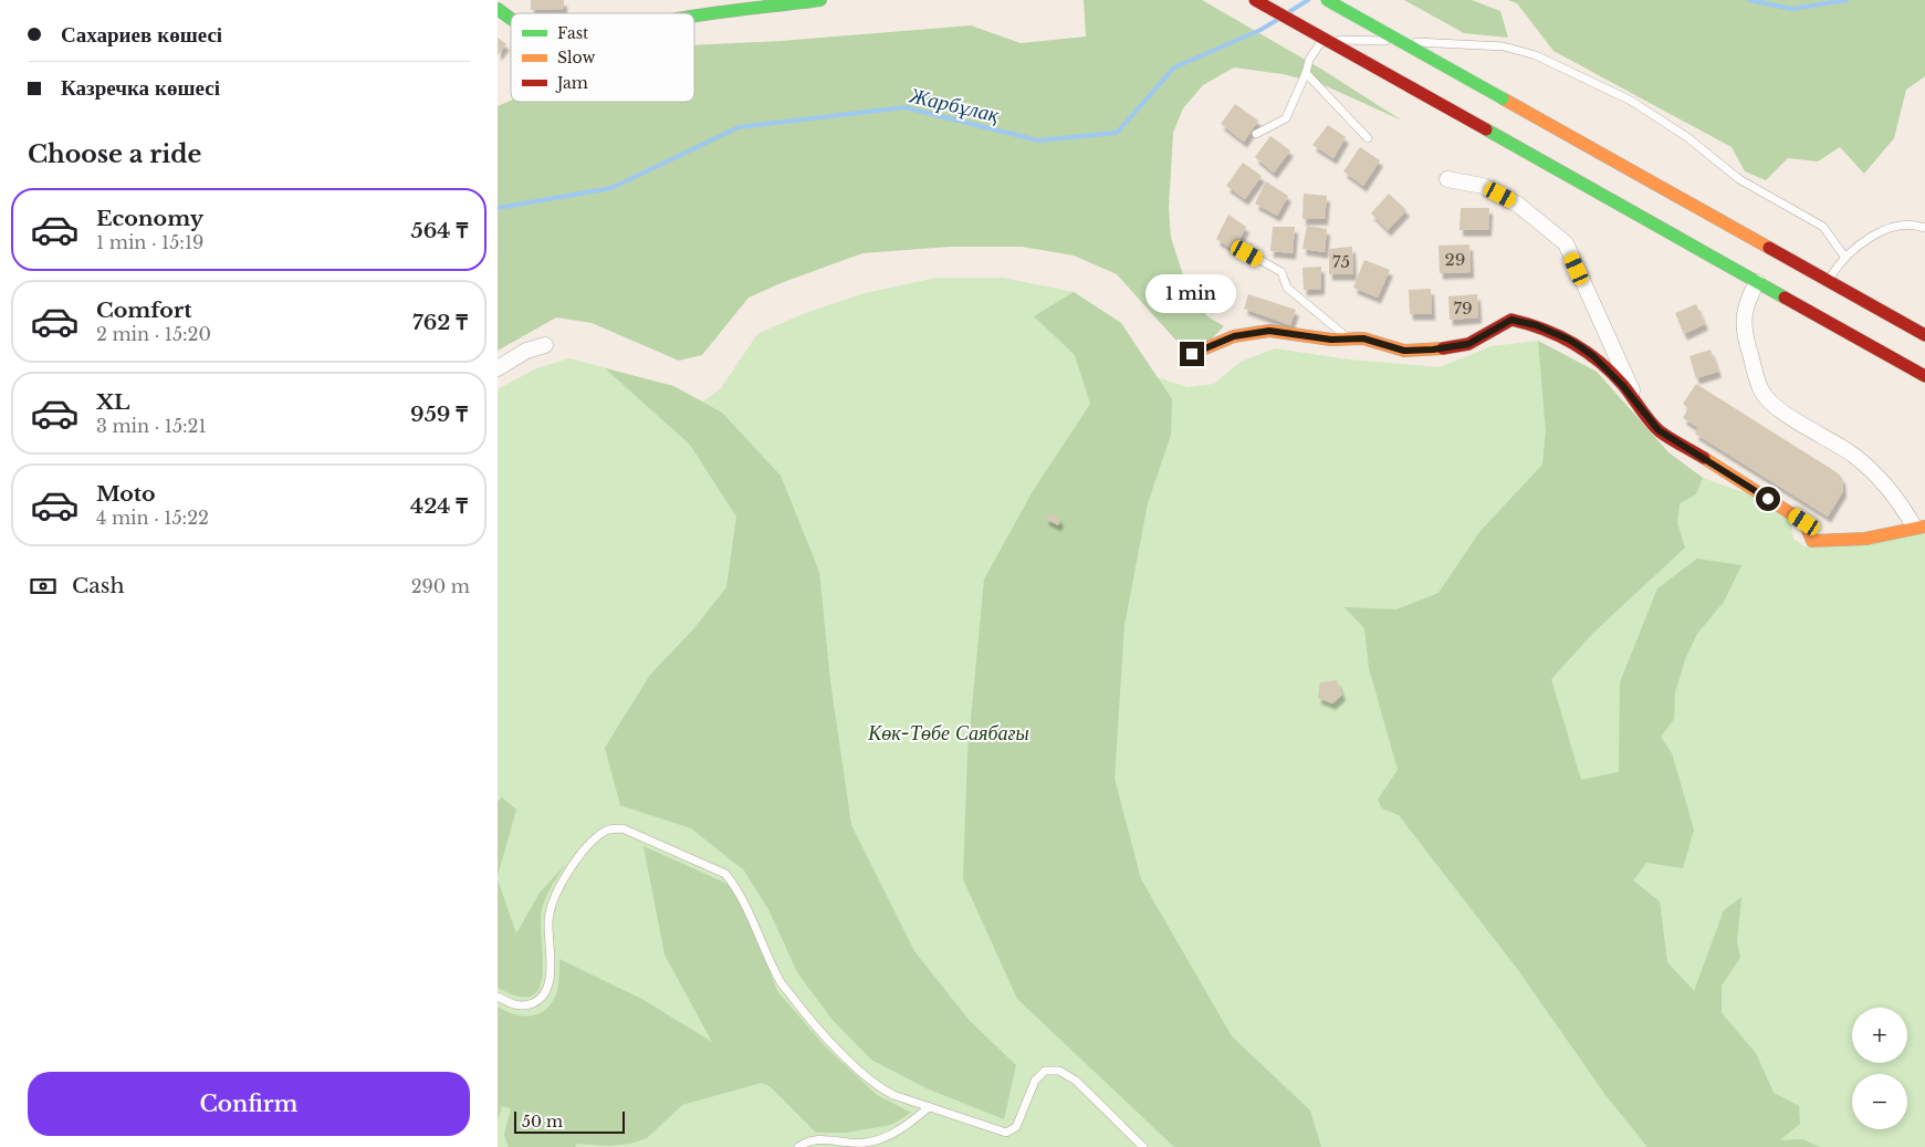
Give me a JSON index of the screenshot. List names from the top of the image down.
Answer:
{
  "water": ["Жарбұлақ"],
  "parks": ["Көк-Төбе Саябағы"],
  "house_numbers": ["29", "75", "79"],
  "legend": ["Fast", "Slow", "Jam"],
  "scale_bar": "50 m",
  "page": {
    "banner": ["Сахариев көшесі", "Казречка көшесі"],
    "heading": "Choose a ride",
    "list": [
      {
        "name": "Economy",
        "note": "1 min · 15:19",
        "value": "564 ₸"
      },
      {
        "name": "Comfort",
        "note": "2 min · 15:20",
        "value": "762 ₸"
      },
      {
        "name": "XL",
        "note": "3 min · 15:21",
        "value": "959 ₸"
      },
      {
        "name": "Moto",
        "note": "4 min · 15:22",
        "value": "424 ₸"
      }
    ],
    "bubble": "1 min",
    "pay": ["Cash", "290 m"],
    "map_buttons": ["+", "−"],
    "buttons": "Confirm",
    "scale": "50 m"
  }
}
